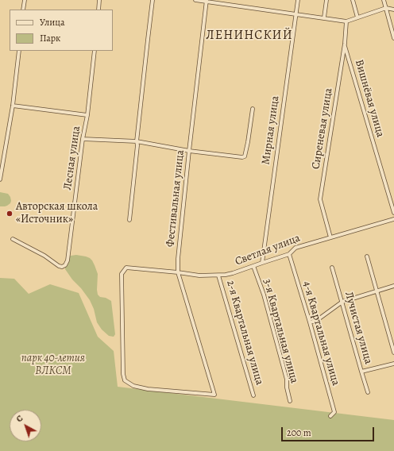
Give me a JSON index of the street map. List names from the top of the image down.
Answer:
{
  "streets": {
    "street": [
      "Вишнёвая улица",
      "Сиреневая улица",
      "Мирная улица",
      "Лесная улица",
      "Фестивальная улица",
      "Светлая улица",
      "Лучистая улица",
      "3-я Квартальная улица",
      "2-я Квартальная улица",
      "4-я Квартальная улица"
    ]
  },
  "crossings": [
    ["Вишнёвая улица", "Сиреневая улица"],
    ["Сиреневая улица", "Светлая улица"],
    ["Мирная улица", "Светлая улица"],
    ["Фестивальная улица", "Светлая улица"],
    ["Светлая улица", "3-я Квартальная улица"],
    ["Светлая улица", "2-я Квартальная улица"],
    ["Светлая улица", "4-я Квартальная улица"]
  ],
  "districts": ["ЛЕНИНСКИЙ"],
  "parks": ["парк 40-летия ВЛКСМ"],
  "places": ["Авторская школа «Источник»"],
  "legend": ["Улица", "Парк"],
  "scale_bar": "200 m",
  "north": "top left"
}
